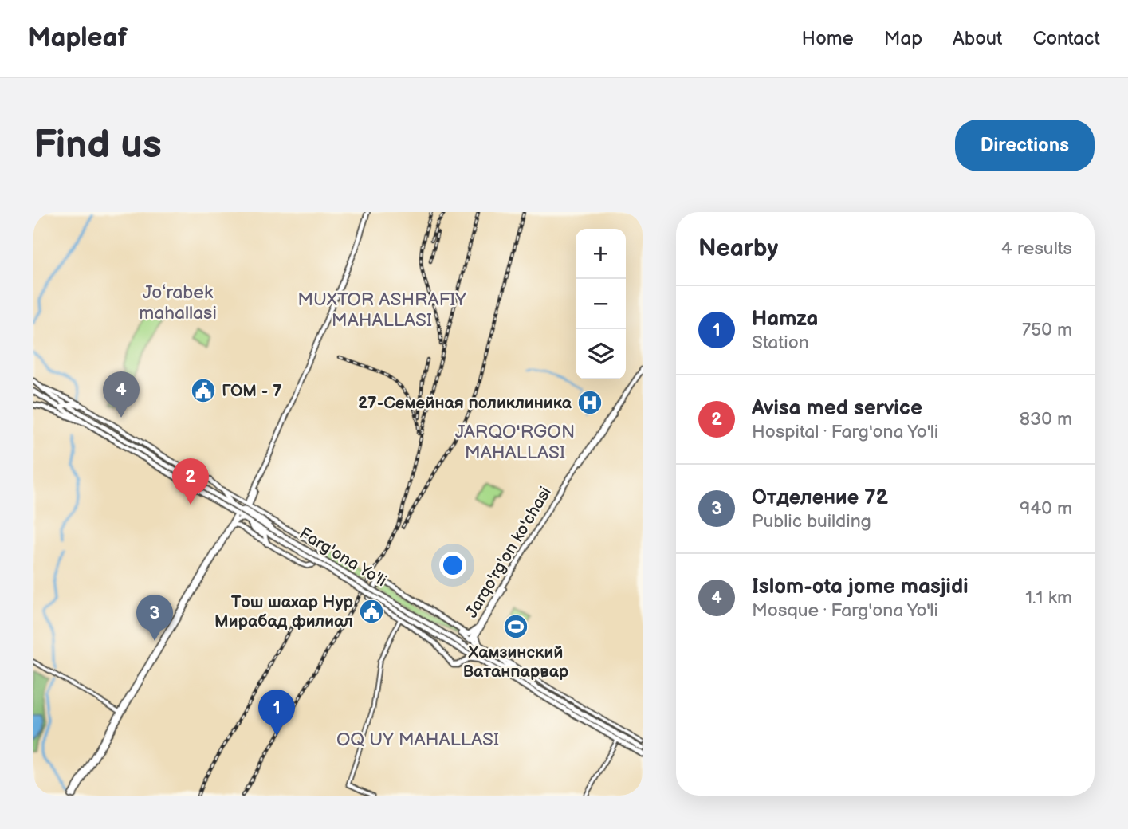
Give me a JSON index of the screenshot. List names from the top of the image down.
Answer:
{
  "streets": {
    "main road": ["Jarqo'rg'on ko'chasi", "Farg'ona Yo'li"]
  },
  "districts": [
    "Joʻrabek mahallasi",
    "MUXTOR ASHRAFIY MAHALLASI",
    "JARQO'RGON MAHALLASI",
    "OQ UY MAHALLASI"
  ],
  "places": {
    "public building": ["ГОМ - 7", "Тош шахар Нур Мирабад филиал"],
    "hospital": ["27-Семейная поликлиника"],
    "sports": ["Хамзинский Ватанпарвар"]
  },
  "page": {
    "header": "Mapleaf",
    "nav": [
      "Home",
      "Map",
      "About",
      "Contact"
    ],
    "buttons": "Directions",
    "title": "Find us",
    "heading": ["Nearby", "4 results"],
    "map_buttons": ["+", "−"],
    "list": [
      {
        "mark": "1",
        "name": "Hamza",
        "note": "Station",
        "value": "750 m"
      },
      {
        "mark": "2",
        "name": "Avisa med service",
        "note": "Hospital · Farg'ona Yo'li",
        "value": "830 m"
      },
      {
        "mark": "3",
        "name": "Отделение 72",
        "note": "Public building",
        "value": "940 m"
      },
      {
        "mark": "4",
        "name": "Islom-ota jome masjidi",
        "note": "Mosque · Farg'ona Yo'li",
        "value": "1.1 km"
      }
    ],
    "pins": [
      "4",
      "2",
      "3",
      "1"
    ]
  }
}
